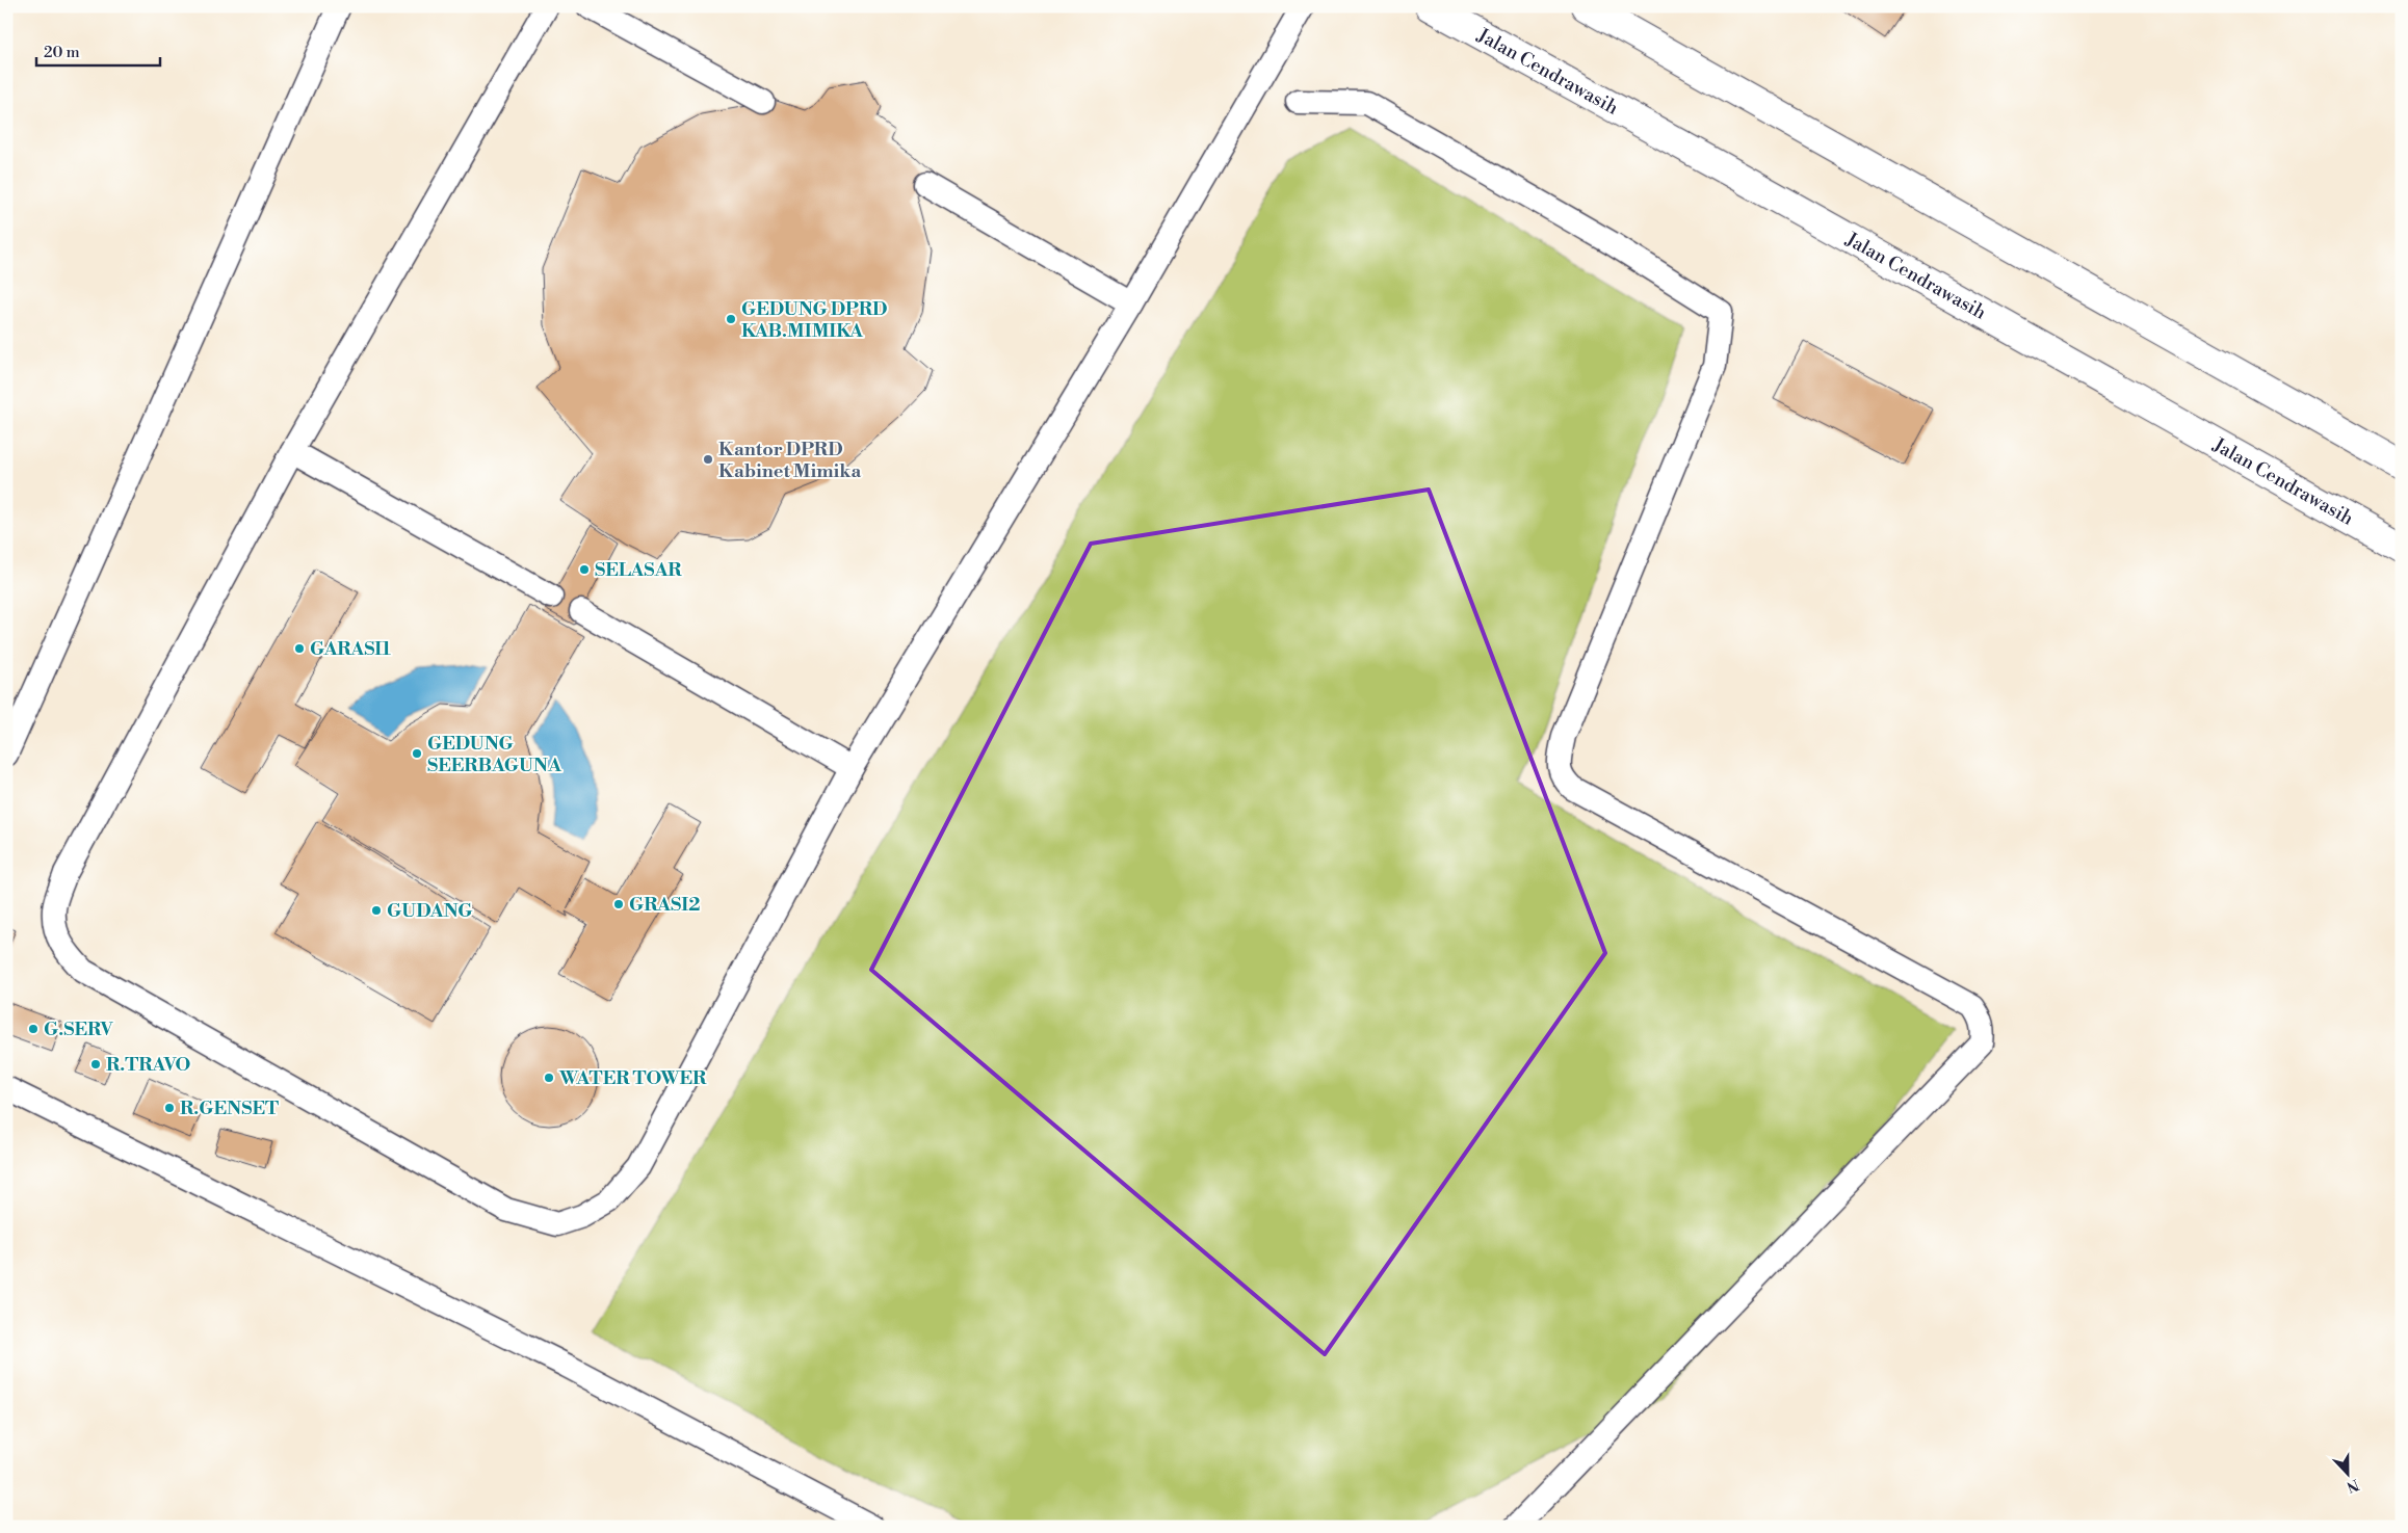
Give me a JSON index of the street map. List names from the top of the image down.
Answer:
{
  "streets": {
    "main road": ["Jalan Cendrawasih"]
  },
  "places": [
    "GEDUNG DPRD KAB.MIMIKA",
    "Kantor DPRD Kabinet Mimika",
    "SELASAR",
    "GARASI1",
    "GEDUNG SEERBAGUNA",
    "GRASI2",
    "GUDANG",
    "G.SERV",
    "R.TRAVO",
    "WATER TOWER",
    "R.GENSET"
  ],
  "scale_bar": "20 m",
  "north": "bottom"
}
